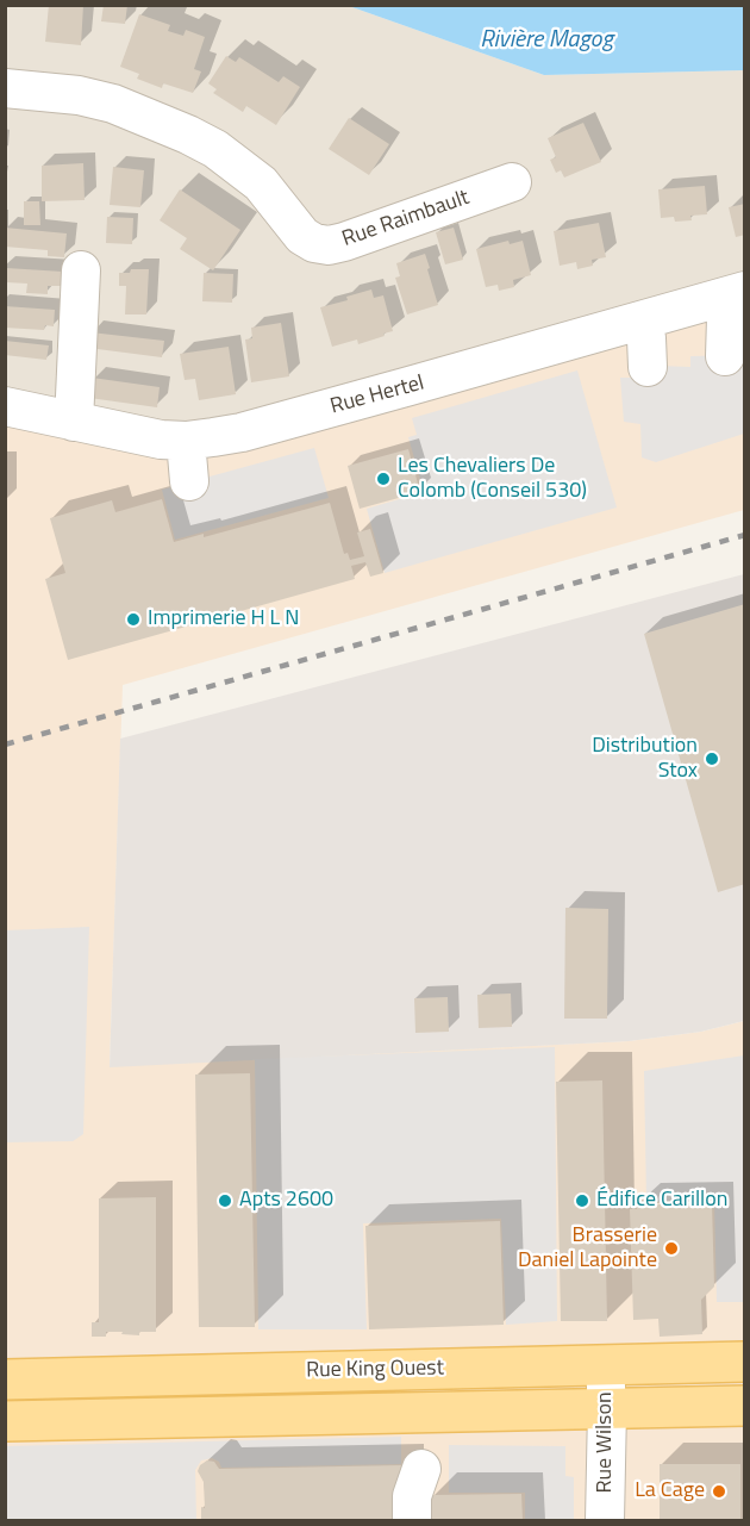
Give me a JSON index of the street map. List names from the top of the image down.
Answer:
{
  "streets": {
    "main road": ["Rue King Ouest"],
    "street": ["Rue Raimbault", "Rue Hertel", "Rue Wilson"]
  },
  "crossings": [
    ["Rue King Ouest", "Rue Wilson"]
  ],
  "water": ["Rivière Magog"],
  "places": [
    "Les Chevaliers De Colomb (Conseil 530)",
    "Imprimerie H L N",
    "Distribution Stox",
    "Apts 2600",
    "Édifice Carillon",
    "Brasserie Daniel Lapointe",
    "La Cage"
  ]
}
